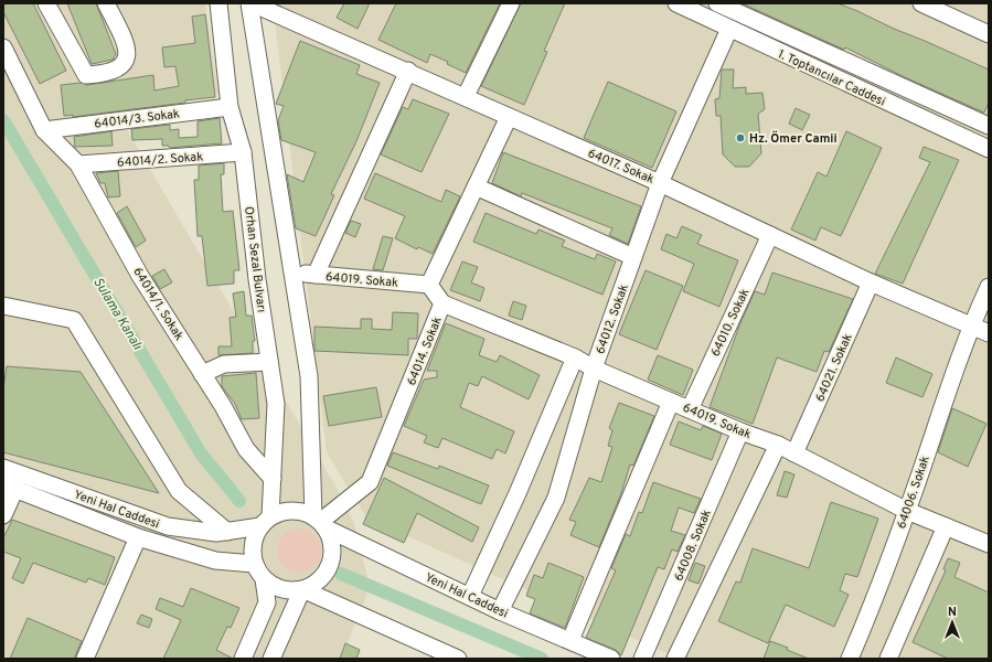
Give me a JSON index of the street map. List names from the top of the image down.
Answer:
{
  "streets": {
    "street": [
      "1. Toptancılar Caddesi",
      "64014/3. Sokak",
      "64014/2. Sokak",
      "64017. Sokak",
      "Orhan Sezal Bulvarı",
      "64019. Sokak",
      "64014/1. Sokak",
      "64012. Sokak",
      "64010. Sokak",
      "64014. Sokak",
      "64021. Sokak",
      "64006. Sokak",
      "Yeni Hal Caddesi",
      "64008. Sokak"
    ]
  },
  "crossings": [
    ["1. Toptancılar Caddesi", "64012. Sokak"],
    ["64014/3. Sokak", "Orhan Sezal Bulvarı"],
    ["64014/3. Sokak", "64014/1. Sokak"],
    ["64014/2. Sokak", "Orhan Sezal Bulvarı"],
    ["64014/2. Sokak", "64014/1. Sokak"],
    ["64017. Sokak", "64012. Sokak"],
    ["64017. Sokak", "64010. Sokak"],
    ["64017. Sokak", "64021. Sokak"],
    ["64017. Sokak", "64006. Sokak"],
    ["Orhan Sezal Bulvarı", "64014/1. Sokak"],
    ["Orhan Sezal Bulvarı", "64014. Sokak"],
    ["Orhan Sezal Bulvarı", "Yeni Hal Caddesi"],
    ["64019. Sokak", "64012. Sokak"],
    ["64019. Sokak", "64010. Sokak"],
    ["64019. Sokak", "64014. Sokak"],
    ["64019. Sokak", "64021. Sokak"],
    ["64019. Sokak", "64006. Sokak"],
    ["64019. Sokak", "64008. Sokak"],
    ["64012. Sokak", "Yeni Hal Caddesi"],
    ["64014. Sokak", "Yeni Hal Caddesi"]
  ],
  "water": ["Sulama Kanalı"],
  "places": ["Hz. Ömer Camii"],
  "north": "top"
}
